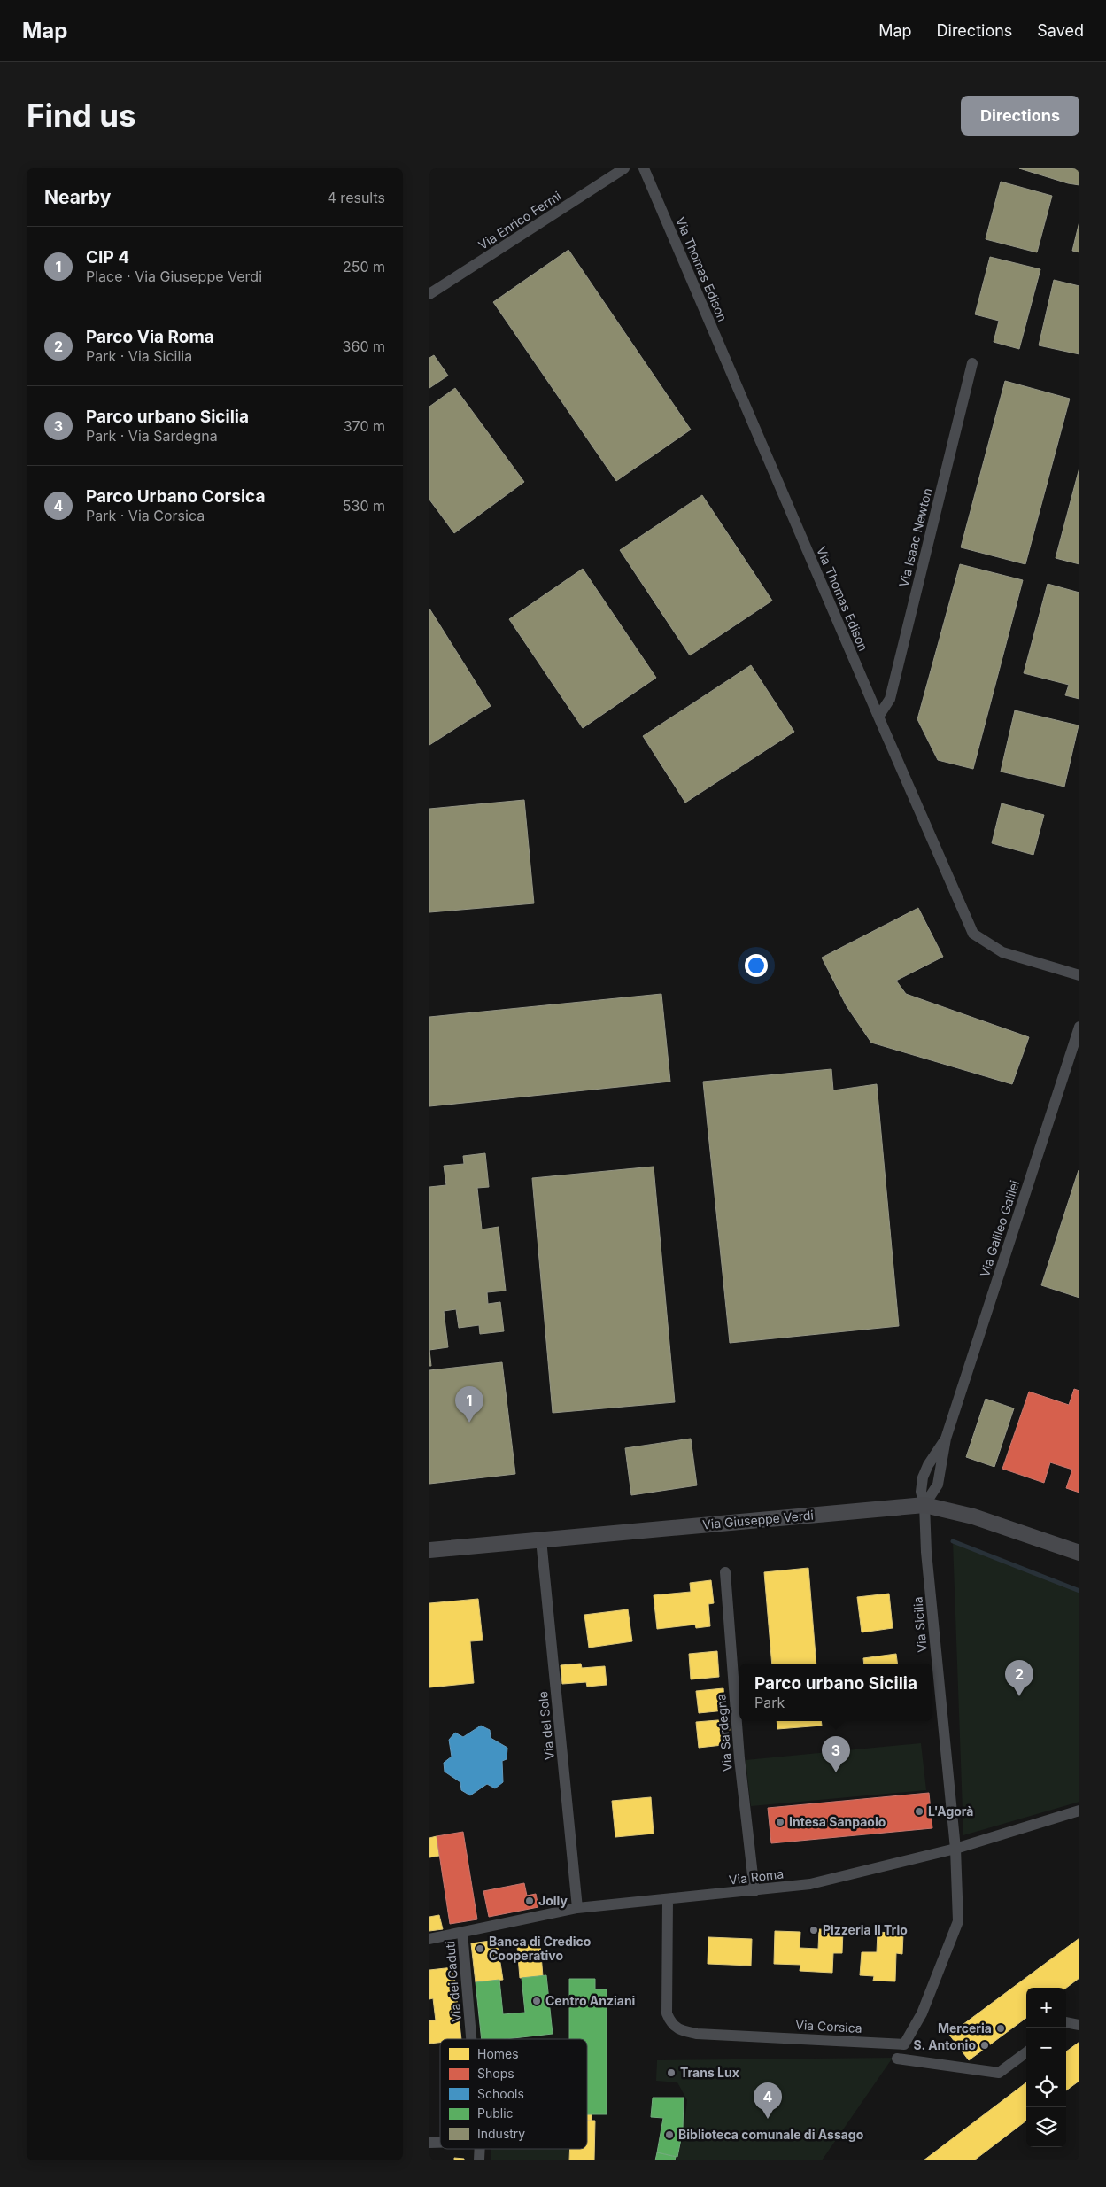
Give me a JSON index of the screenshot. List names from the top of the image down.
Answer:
{
  "streets": {
    "main road": ["Via Giuseppe Verdi"],
    "street": [
      "Via Enrico Fermi",
      "Via Thomas Edison",
      "Via Isaac Newton",
      "Via Galileo Galilei",
      "Via Sicilia",
      "Via del Sole",
      "Via Sardegna",
      "Via Roma",
      "Via dei Caduti",
      "Via Corsica"
    ]
  },
  "crossings": [
    ["Via Thomas Edison", "Via Isaac Newton"],
    ["Via Galileo Galilei", "Via Giuseppe Verdi"],
    ["Via Galileo Galilei", "Via Sicilia"],
    ["Via Giuseppe Verdi", "Via Sicilia"],
    ["Via Giuseppe Verdi", "Via del Sole"],
    ["Via Sicilia", "Via Roma"],
    ["Via Sicilia", "Via Corsica"],
    ["Via del Sole", "Via Roma"],
    ["Via Sardegna", "Via Roma"],
    ["Via Roma", "Via dei Caduti"],
    ["Via Roma", "Via Corsica"]
  ],
  "places": [
    "L'Agorà",
    "Intesa Sanpaolo",
    "Jolly",
    "Pizzeria Il Trio",
    "Banca di Credico Cooperativo",
    "Centro Anziani",
    "Merceria",
    "S. Antonio",
    "Trans Lux",
    "Biblioteca comunale di Assago"
  ],
  "legend": [
    "Homes",
    "Shops",
    "Schools",
    "Public",
    "Industry"
  ],
  "page": {
    "header": "Map",
    "nav": ["Map", "Directions", "Saved"],
    "buttons": "Directions",
    "title": "Find us",
    "heading": ["Nearby", "4 results"],
    "list": [
      {
        "mark": "1",
        "name": "CIP 4",
        "note": "Place · Via Giuseppe Verdi",
        "value": "250 m"
      },
      {
        "mark": "2",
        "name": "Parco Via Roma",
        "note": "Park · Via Sicilia",
        "value": "360 m"
      },
      {
        "mark": "3",
        "name": "Parco urbano Sicilia",
        "note": "Park · Via Sardegna",
        "value": "370 m"
      },
      {
        "mark": "4",
        "name": "Parco Urbano Corsica",
        "note": "Park · Via Corsica",
        "value": "530 m"
      }
    ],
    "pins": [
      "1",
      "2",
      "3",
      "4"
    ],
    "popup": ["Parco urbano Sicilia", "Park"],
    "map_buttons": ["+", "−"]
  }
}
